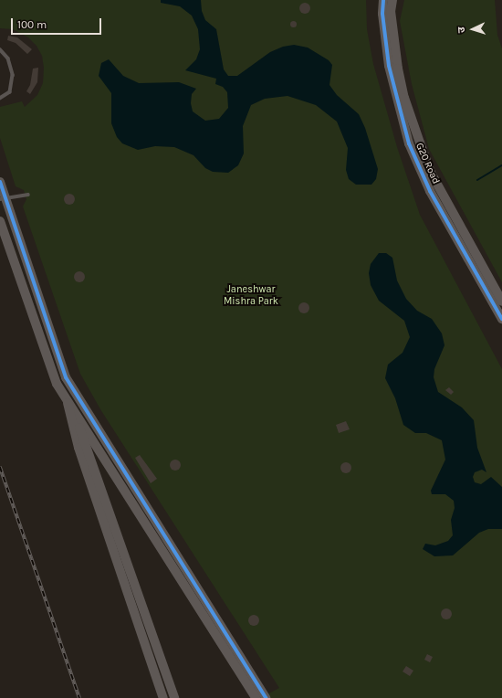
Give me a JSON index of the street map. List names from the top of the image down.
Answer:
{
  "streets": {
    "street": ["G20 Road"]
  },
  "parks": ["Janeshwar Mishra Park"],
  "scale_bar": "100 m",
  "north": "left"
}
